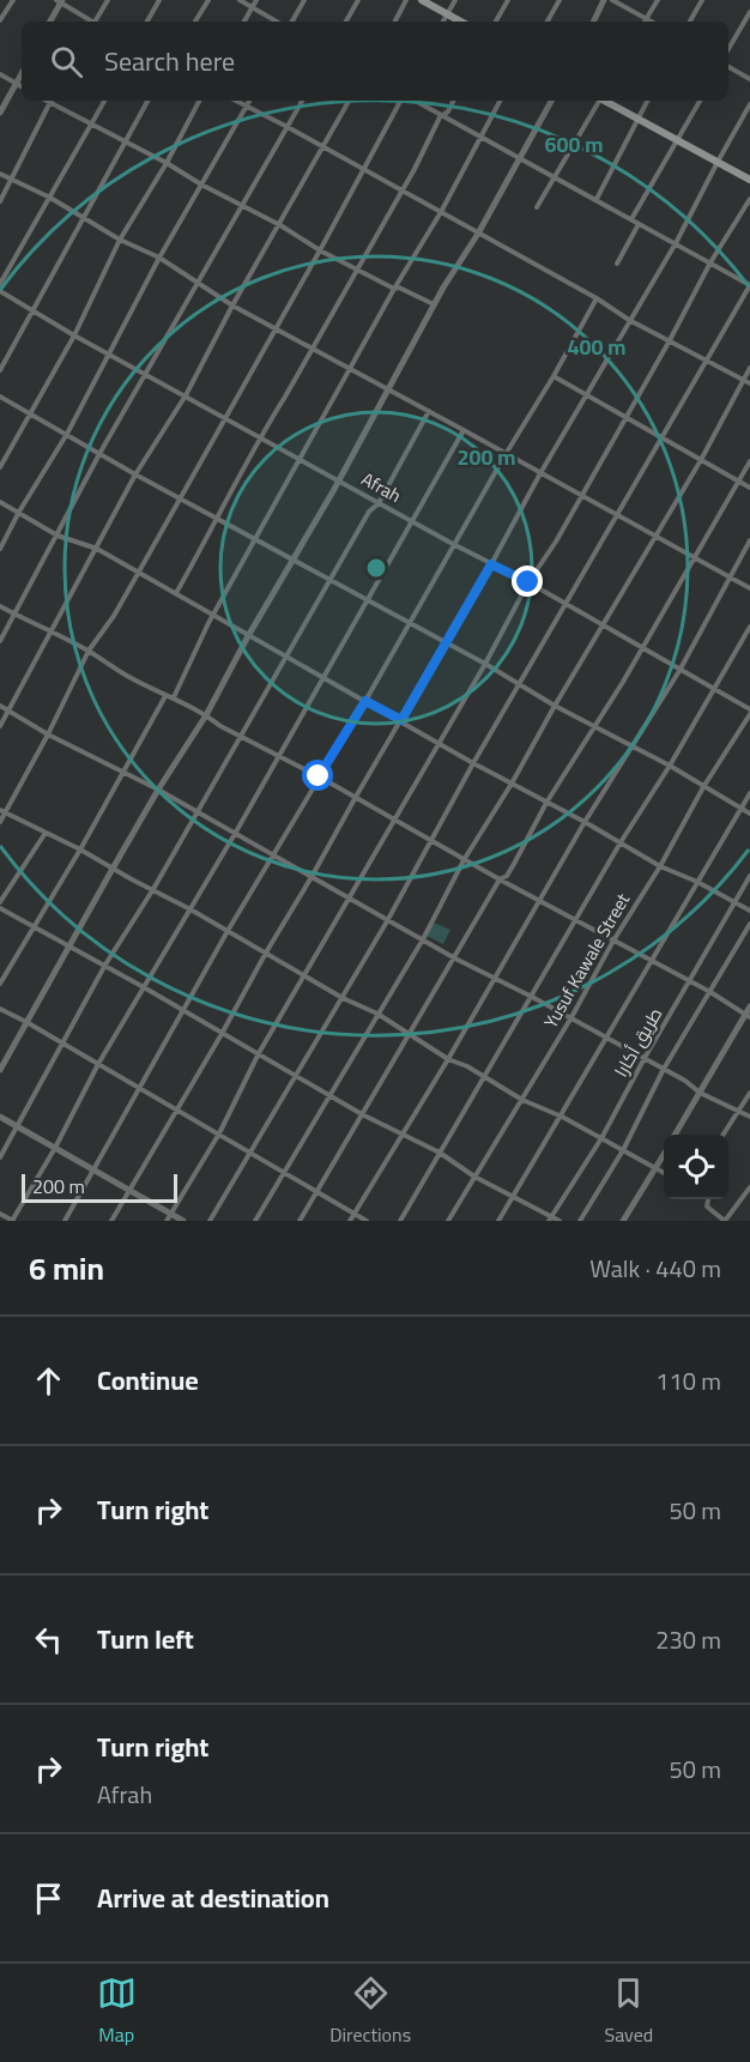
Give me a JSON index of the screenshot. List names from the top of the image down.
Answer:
{
  "streets": {
    "street": ["Afrah", "Yusuf Kawale Street", "طريق أكارا"]
  },
  "crossings": [
    ["Afrah", "Yusuf Kawale Street"]
  ],
  "scale_bar": "200 m",
  "page": {
    "search": "Search here",
    "scale": "200 m",
    "heading": ["6 min", "Walk · 440 m"],
    "list": [
      ["Continue", "110 m"],
      ["Turn right", "50 m"],
      ["Turn left", "230 m"],
      ["Turn right", "Afrah", "50 m"],
      "Arrive at destination"
    ],
    "nav": ["Map", "Directions", "Saved"]
  },
  "rings": ["600 m", "400 m", "200 m"]
}
